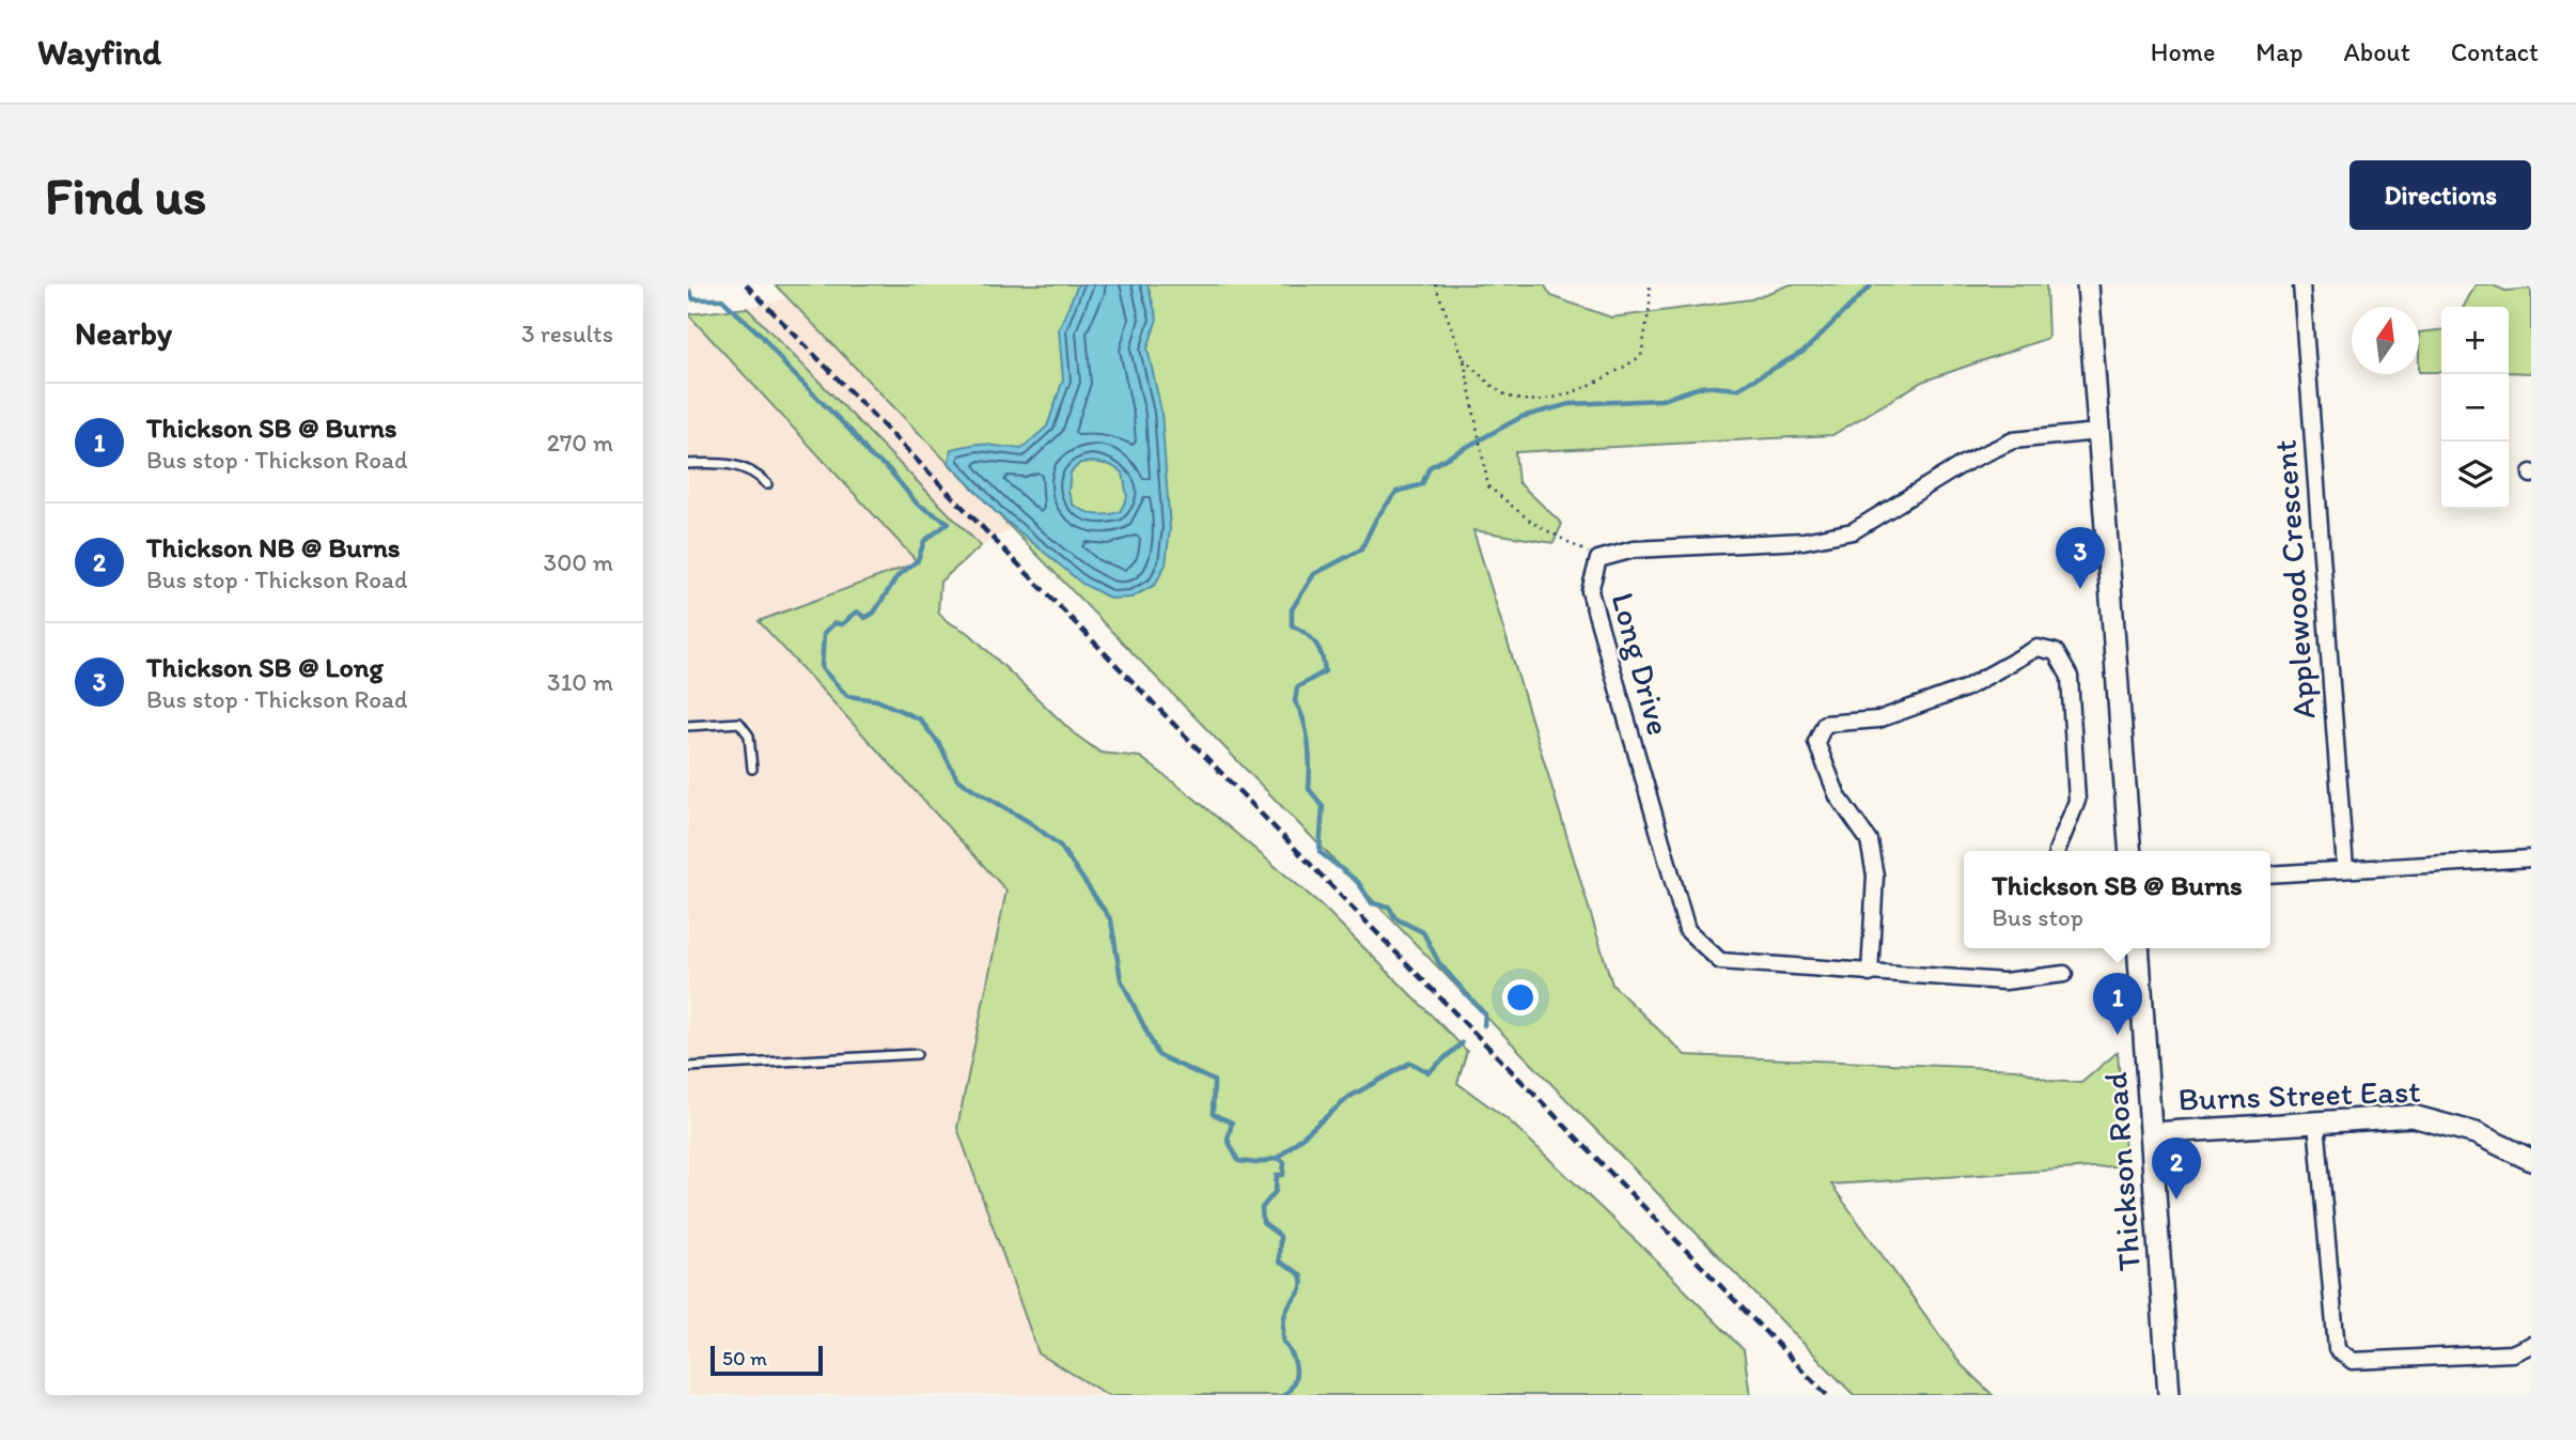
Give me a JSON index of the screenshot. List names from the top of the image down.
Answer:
{
  "streets": {
    "main road": ["Burns Street East", "Thickson Road"],
    "street": ["Applewood Crescent", "Long Drive"]
  },
  "crossings": [
    ["Burns Street East", "Thickson Road"]
  ],
  "scale_bar": "50 m",
  "north": "top",
  "page": {
    "header": "Wayfind",
    "nav": [
      "Home",
      "Map",
      "About",
      "Contact"
    ],
    "buttons": "Directions",
    "title": "Find us",
    "heading": ["Nearby", "3 results"],
    "map_buttons": ["+", "−"],
    "list": [
      {
        "mark": "1",
        "name": "Thickson SB @ Burns",
        "note": "Bus stop · Thickson Road",
        "value": "270 m"
      },
      {
        "mark": "2",
        "name": "Thickson NB @ Burns",
        "note": "Bus stop · Thickson Road",
        "value": "300 m"
      },
      {
        "mark": "3",
        "name": "Thickson SB @ Long",
        "note": "Bus stop · Thickson Road",
        "value": "310 m"
      }
    ],
    "pins": ["3", "1", "2"],
    "popup": ["Thickson SB @ Burns", "Bus stop"],
    "scale": "50 m"
  }
}
